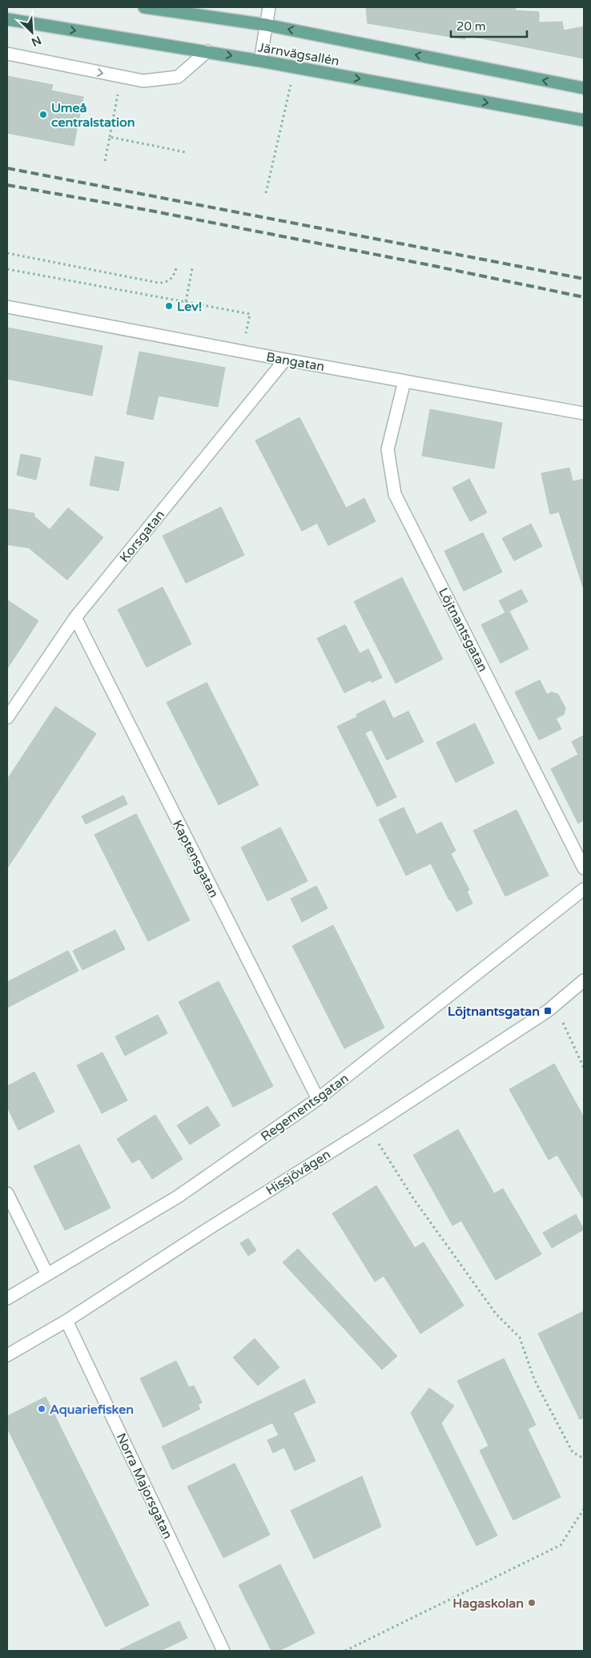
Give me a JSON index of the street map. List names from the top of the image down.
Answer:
{
  "streets": {
    "main road": ["Järnvägsallén"],
    "street": [
      "Bangatan",
      "Korsgatan",
      "Löjtnantsgatan",
      "Kaptensgatan",
      "Regementsgatan",
      "Hissjövägen",
      "Norra Majorsgatan"
    ]
  },
  "crossings": [
    ["Bangatan", "Korsgatan"],
    ["Bangatan", "Löjtnantsgatan"],
    ["Korsgatan", "Kaptensgatan"],
    ["Kaptensgatan", "Regementsgatan"],
    ["Hissjövägen", "Norra Majorsgatan"]
  ],
  "places": {
    "other": [
      "Umeå centralstation",
      "Lev!",
      "Aquariefisken",
      "Hagaskolan"
    ],
    "transit": ["Löjtnantsgatan"]
  },
  "scale_bar": "20 m",
  "north": "bottom right"
}
